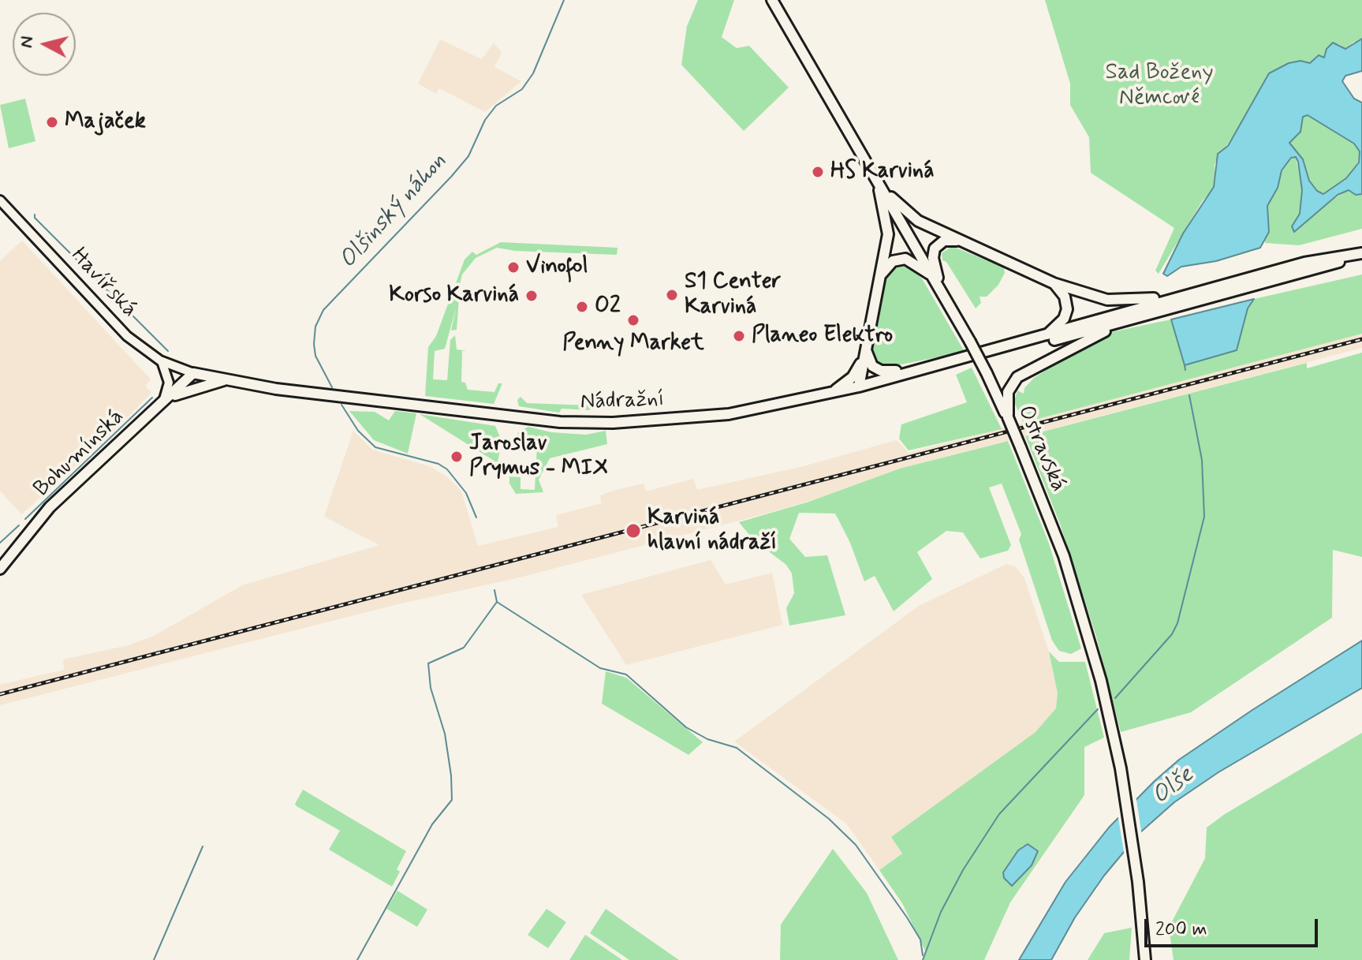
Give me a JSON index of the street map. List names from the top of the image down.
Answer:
{
  "streets": {
    "main road": ["Nádražní", "Ostravská", "Bohumínská"],
    "street": ["Havířská"]
  },
  "crossings": [
    ["Havířská", "Nádražní"],
    ["Havířská", "Bohumínská"],
    ["Nádražní", "Bohumínská"]
  ],
  "water": ["Olšinský náhon", "Olše"],
  "parks": ["Sad Boženy Němcové"],
  "places": [
    "Majaček",
    "HS Karviná",
    "Vinofol",
    "S1 Center Karviná",
    "Korso Karviná",
    "O2",
    "Penny Market",
    "Planeo Elektro",
    "Jaroslav Prymus - MIX",
    "Karviná hlavní nádraží"
  ],
  "scale_bar": "200 m",
  "north": "left"
}
